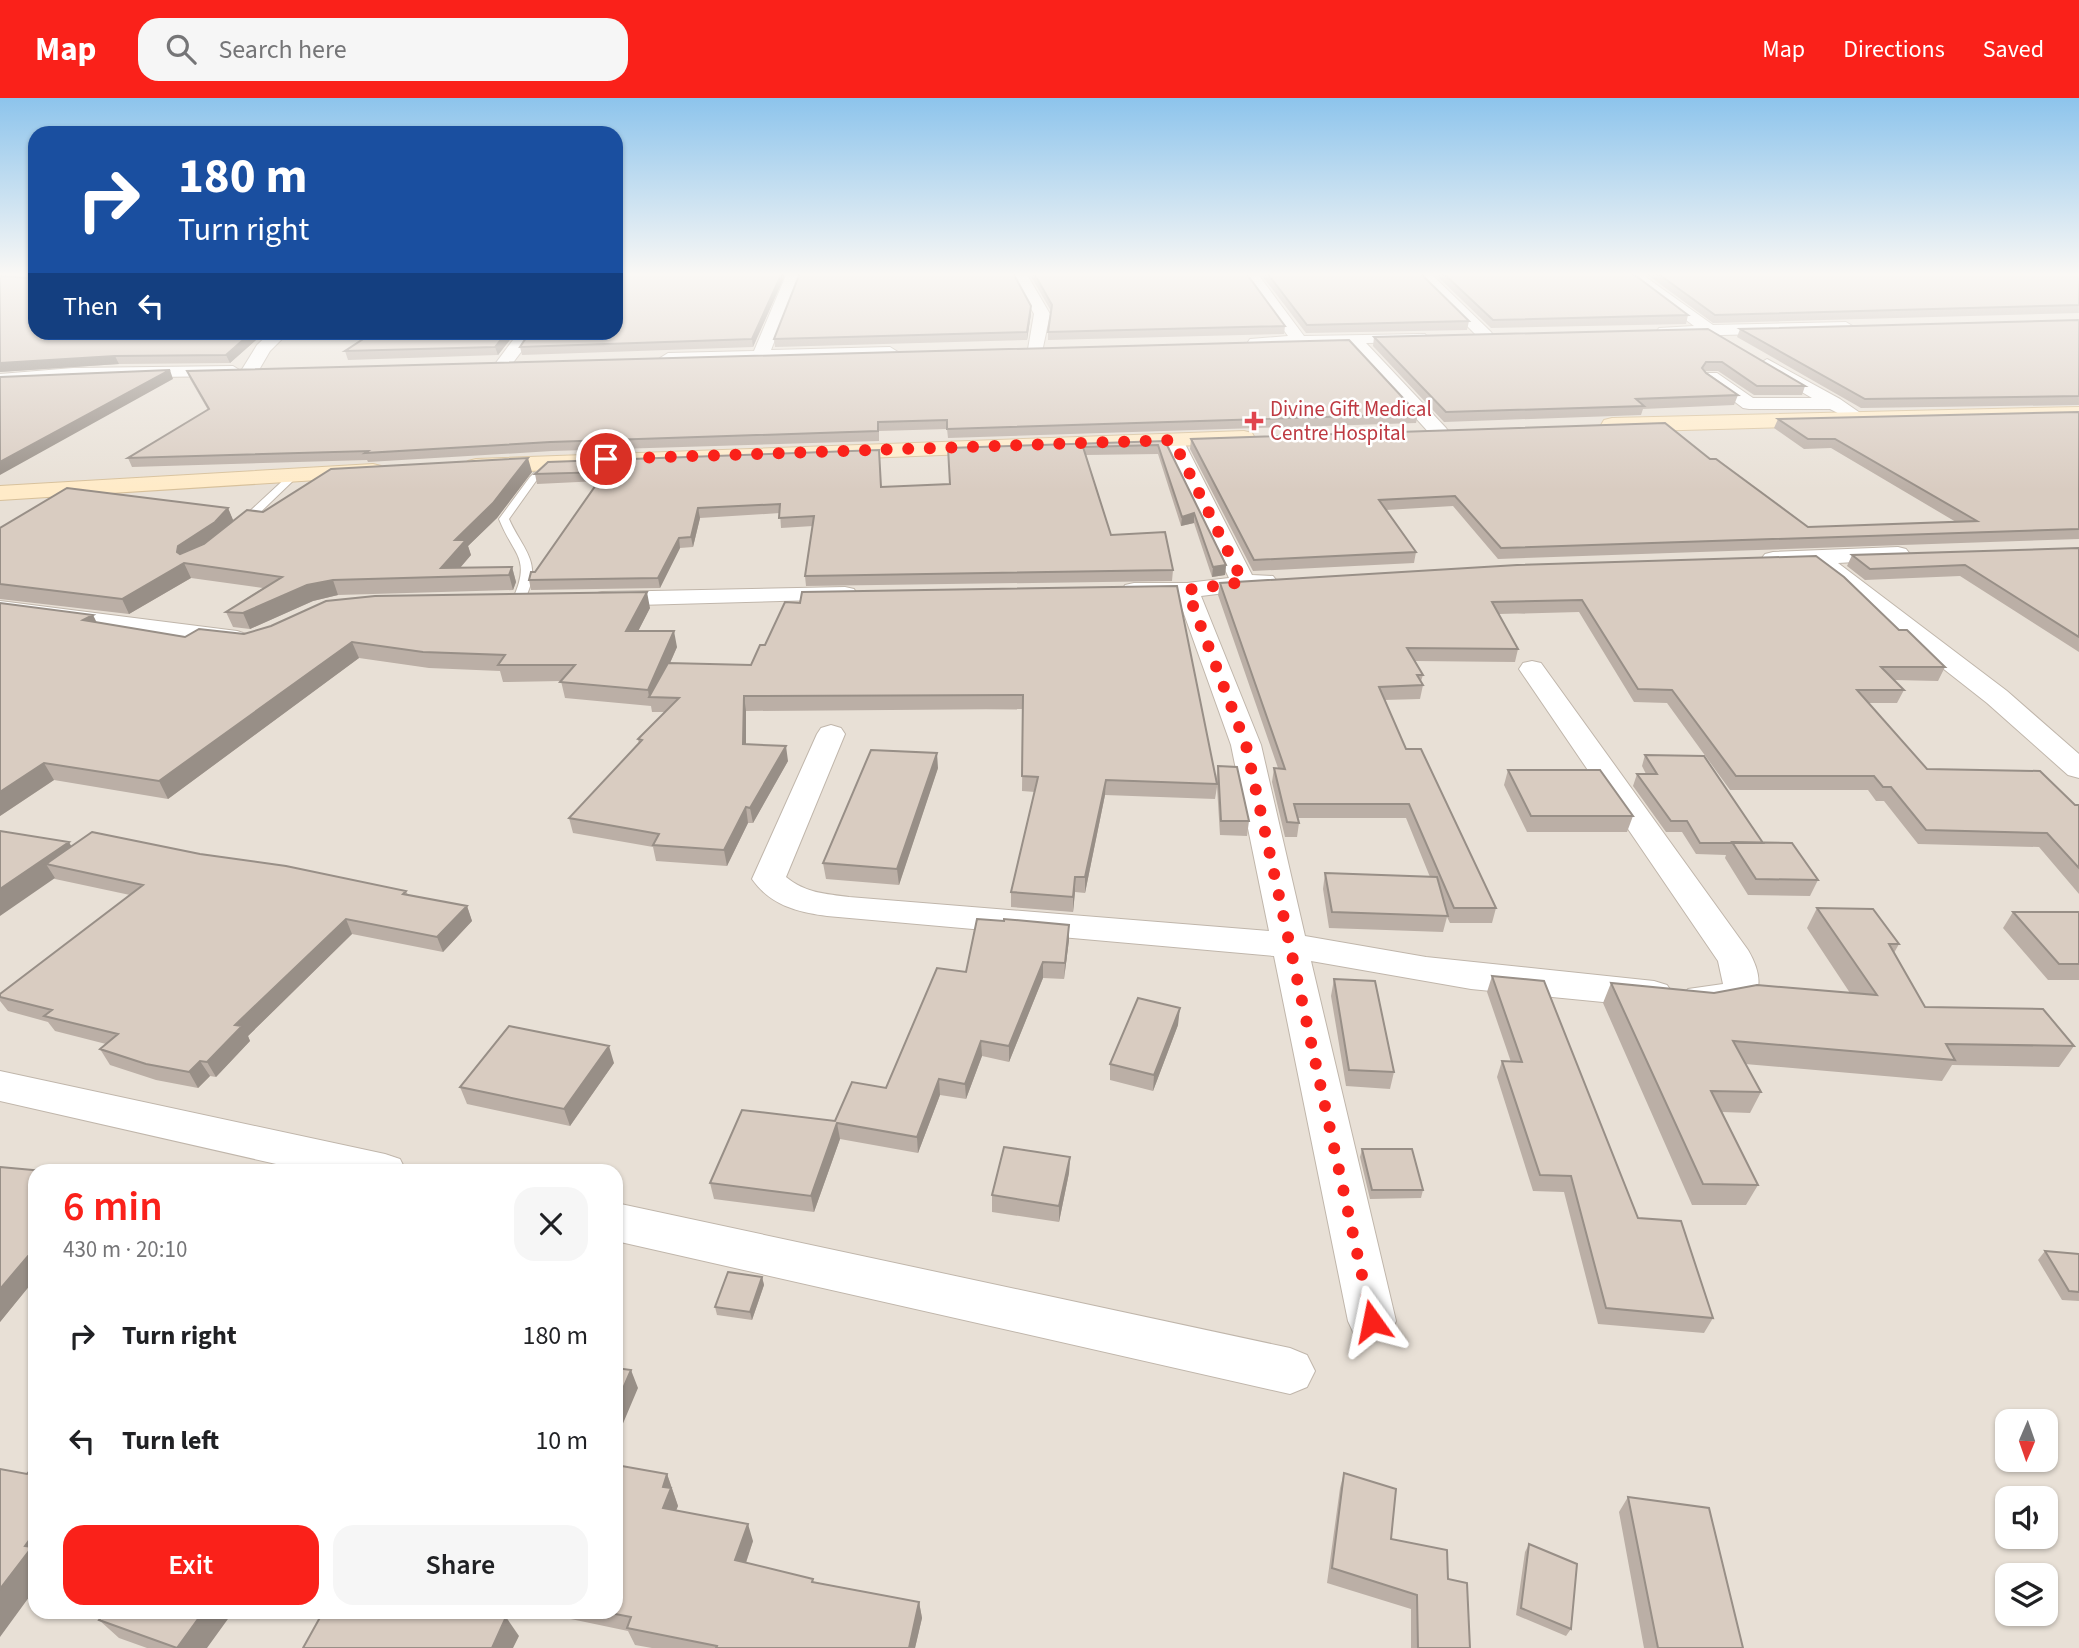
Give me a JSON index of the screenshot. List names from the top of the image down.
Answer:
{
  "places": {
    "health": ["Divine Gift Medical Centre Hospital"]
  },
  "north": "bottom",
  "page": {
    "header": "Map",
    "search": "Search here",
    "nav": ["Map", "Directions", "Saved"],
    "turn": ["180 m", "Turn right"],
    "then": "Then",
    "heading": ["6 min", "430 m · 20:10"],
    "list": [
      {
        "name": "Turn right",
        "value": "180 m"
      },
      {
        "name": "Turn left",
        "value": "10 m"
      }
    ],
    "buttons": ["Exit", "Share"]
  }
}
